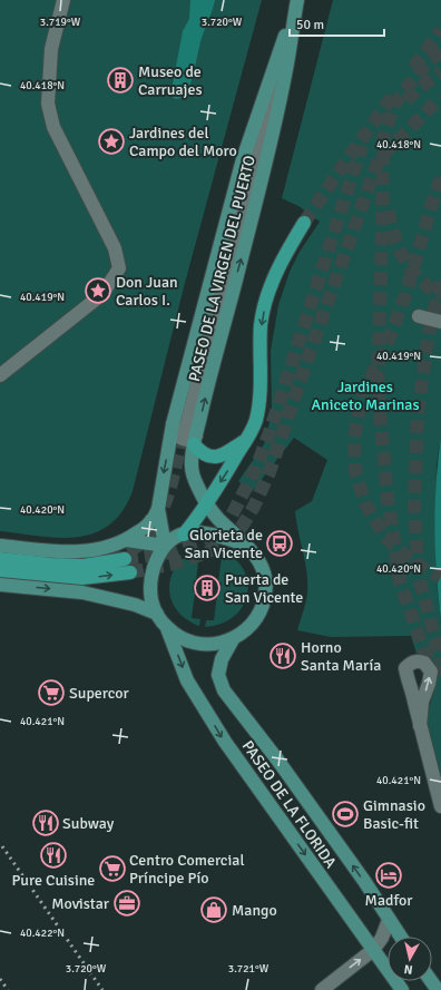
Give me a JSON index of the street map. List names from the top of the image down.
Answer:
{
  "streets": {
    "main road": ["PASEO DE LA VIRGEN DEL PUERTO", "PASEO DE LA FLORIDA"]
  },
  "crossings": [
    ["PASEO DE LA VIRGEN DEL PUERTO", "PASEO DE LA FLORIDA"]
  ],
  "parks": ["Jardines Aniceto Marinas"],
  "places": {
    "building": ["Museo de Carruajes", "Puerta de San Vicente"],
    "place": ["Jardines del Campo del Moro", "Don Juan Carlos I."],
    "bus stop": ["Glorieta de San Vicente"],
    "restaurant": ["Horno Santa María", "Subway", "Pure Cuisine"],
    "supermarket": ["Supercor", "Centro Comercial Príncipe Pío"],
    "sports": ["Gimnasio Basic-fit"],
    "hotel": ["Madfor"],
    "office": ["Movistar"],
    "shop": ["Mango"]
  },
  "scale_bar": "50 m",
  "north": "bottom",
  "coordinates": [
    "3.719°W",
    "3.720°W",
    "40.418°N",
    "40.419°N",
    "40.420°N",
    "40.421°N",
    "40.422°N",
    "3.721°W"
  ]
}
